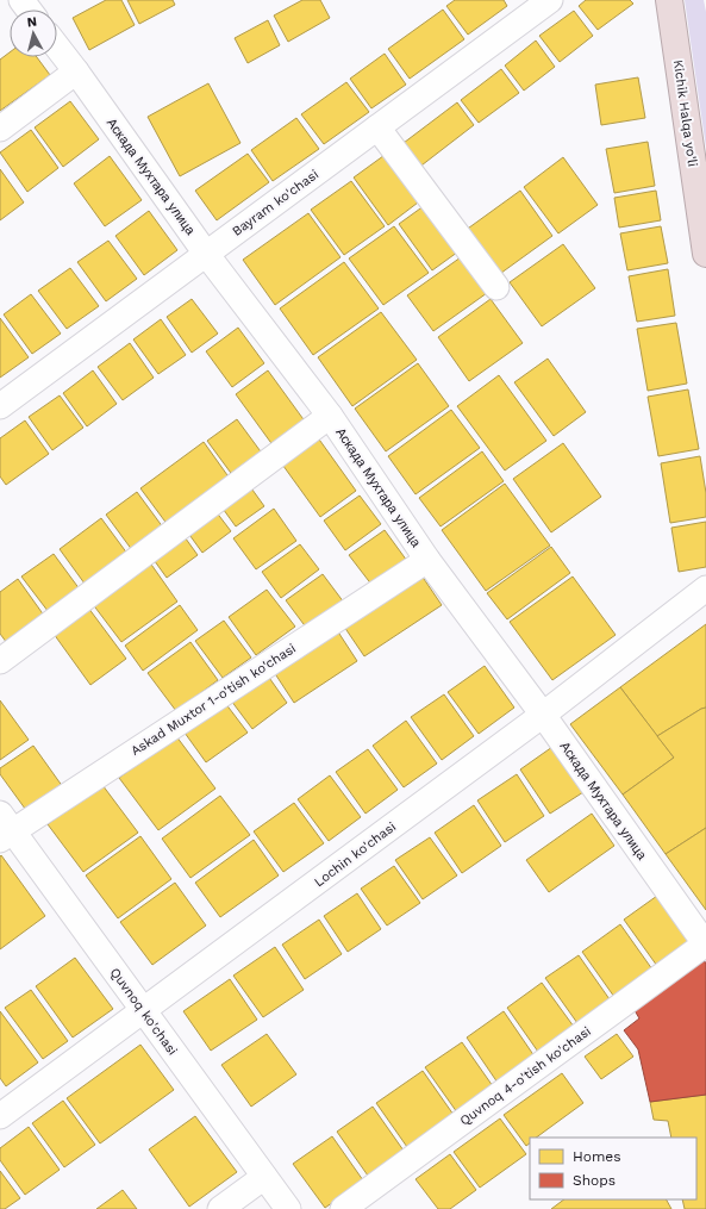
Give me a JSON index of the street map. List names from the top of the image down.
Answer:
{
  "streets": {
    "highway": ["Kichik Halqa yo'li"],
    "street": [
      "Аскада Мухтара улица",
      "Bayram ko'chasi",
      "Askad Muxtor 1-o'tish ko'chasi",
      "Lochin ko'chasi",
      "Quvnoq ko'chasi",
      "Quvnoq 4-o'tish ko'chasi"
    ]
  },
  "crossings": [
    ["Аскада Мухтара улица", "Bayram ko'chasi"],
    ["Аскада Мухтара улица", "Askad Muxtor 1-o'tish ko'chasi"],
    ["Аскада Мухтара улица", "Lochin ko'chasi"],
    ["Аскада Мухтара улица", "Quvnoq 4-o'tish ko'chasi"],
    ["Askad Muxtor 1-o'tish ko'chasi", "Quvnoq ko'chasi"],
    ["Lochin ko'chasi", "Quvnoq ko'chasi"]
  ],
  "legend": ["Homes", "Shops"],
  "north": "top"
}
